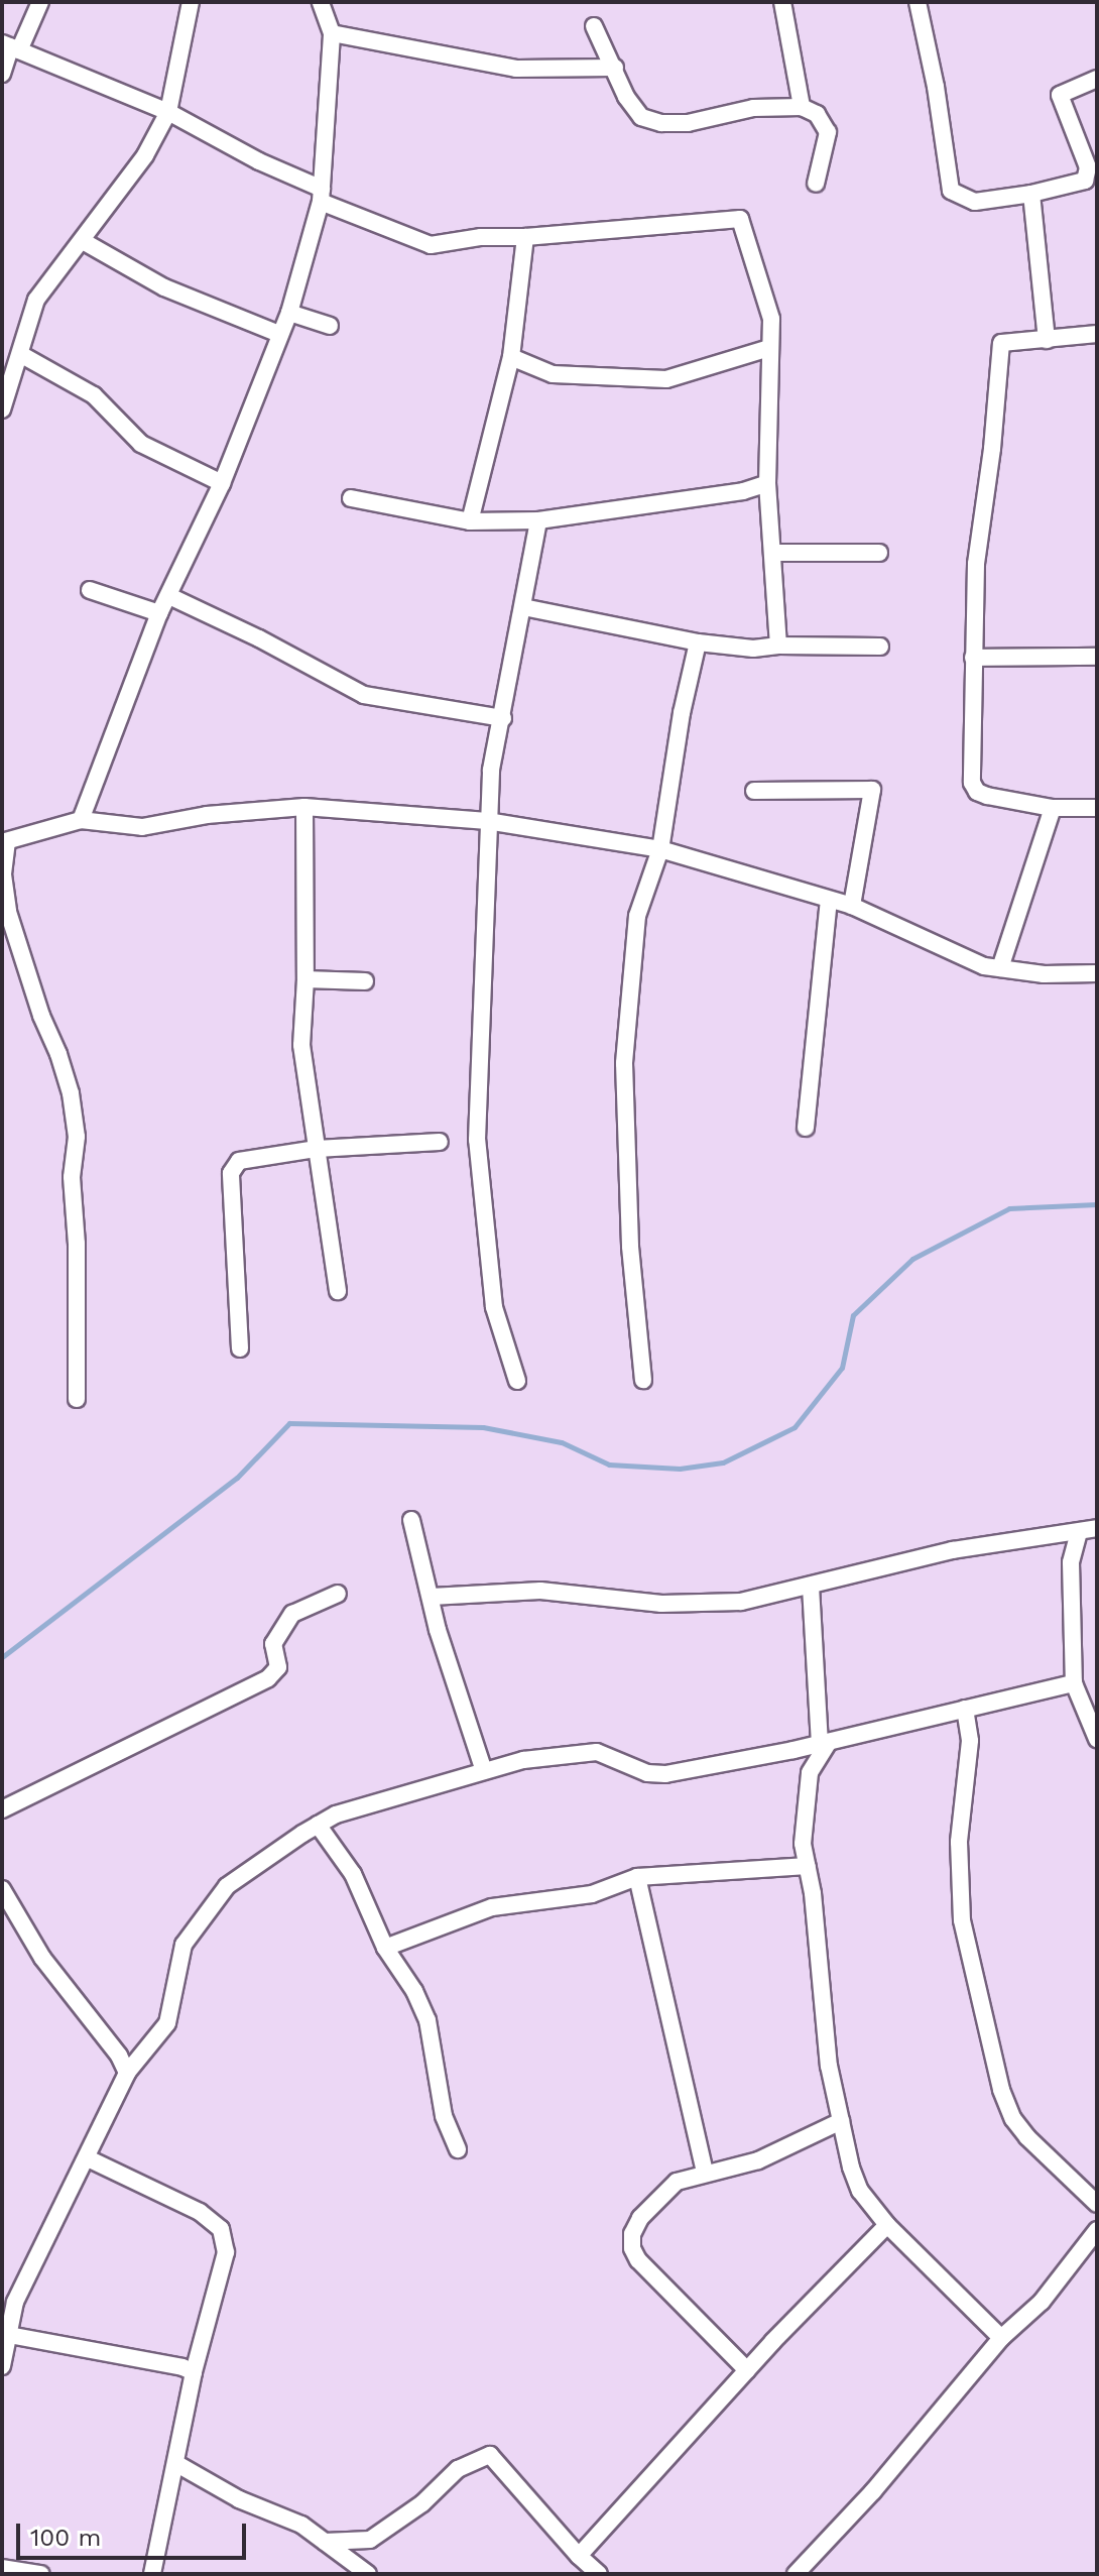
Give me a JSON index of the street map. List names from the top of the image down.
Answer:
{
  "scale_bar": "100 m"
}
